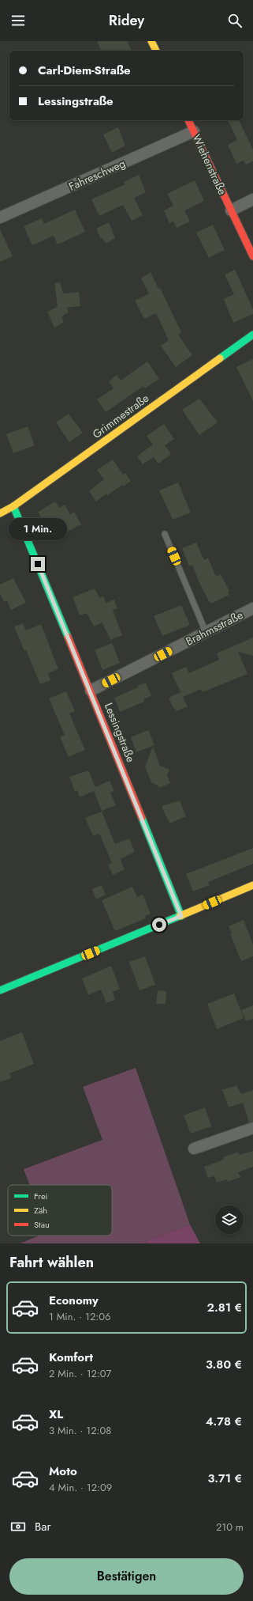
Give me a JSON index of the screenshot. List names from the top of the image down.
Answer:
{
  "streets": {
    "street": [
      "Wiehenstraße",
      "Fahreschweg",
      "Grimmestraße",
      "Brahmsstraße",
      "Lessingstraße"
    ]
  },
  "crossings": [
    ["Wiehenstraße", "Fahreschweg"],
    ["Grimmestraße", "Lessingstraße"],
    ["Brahmsstraße", "Lessingstraße"]
  ],
  "legend": ["Frei", "Zäh", "Stau"],
  "page": {
    "header": "Ridey",
    "banner": ["Carl-Diem-Straße", "Lessingstraße"],
    "bubble": "1 Min.",
    "heading": "Fahrt wählen",
    "list": [
      {
        "name": "Economy",
        "note": "1 Min. · 12:06",
        "value": "2.81 €"
      },
      {
        "name": "Komfort",
        "note": "2 Min. · 12:07",
        "value": "3.80 €"
      },
      {
        "name": "XL",
        "note": "3 Min. · 12:08",
        "value": "4.78 €"
      },
      {
        "name": "Moto",
        "note": "4 Min. · 12:09",
        "value": "3.71 €"
      }
    ],
    "pay": ["Bar", "210 m"],
    "buttons": "Bestätigen"
  }
}
